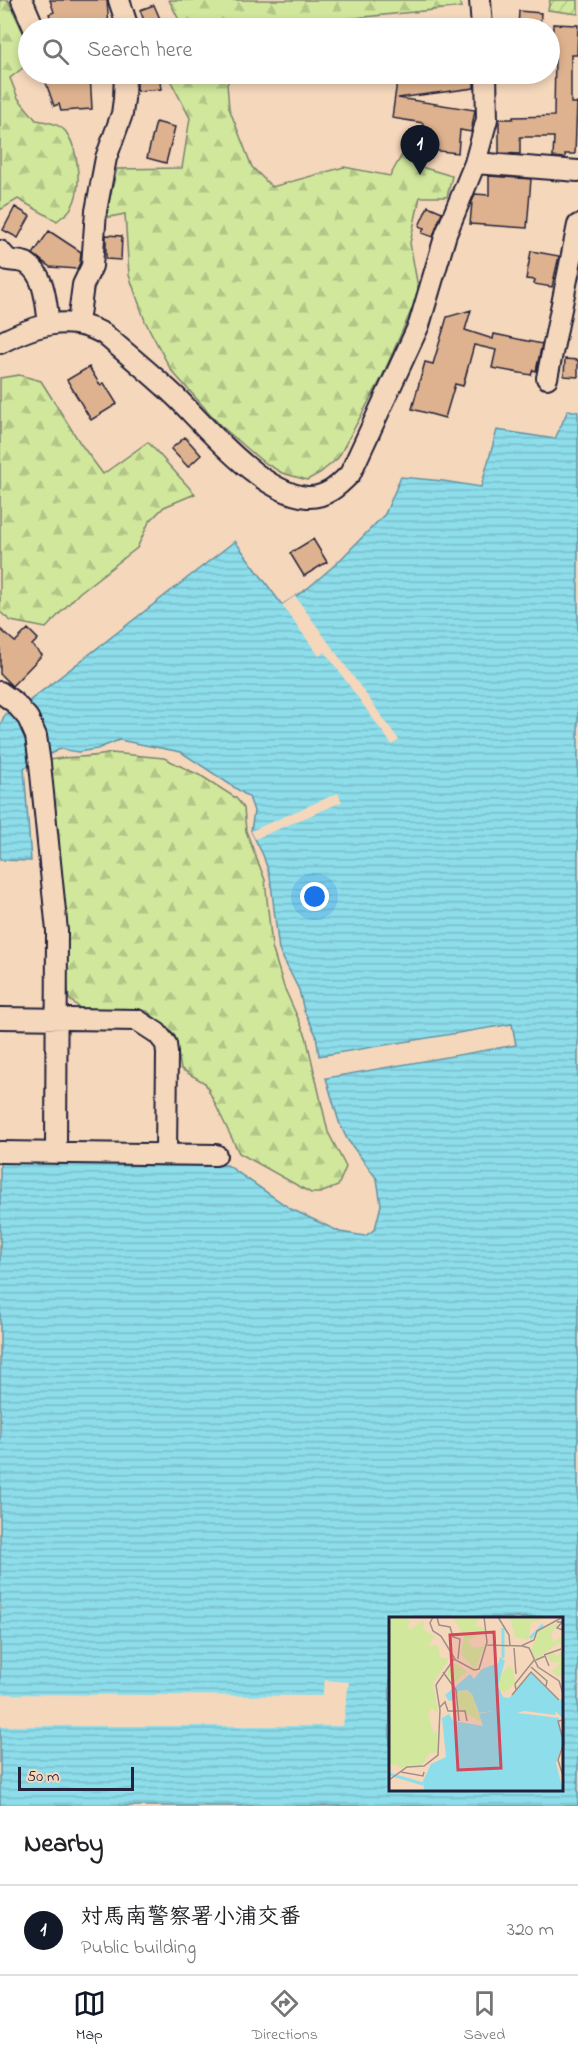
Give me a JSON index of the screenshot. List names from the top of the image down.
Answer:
{
  "scale_bar": "50 m",
  "page": {
    "search": "Search here",
    "pins": "1",
    "scale": "50 m",
    "heading": "Nearby",
    "list": [
      {
        "mark": "1",
        "name": "対馬南警察署小浦交番",
        "note": "Public building",
        "value": "320 m"
      }
    ],
    "nav": ["Map", "Directions", "Saved"]
  }
}
